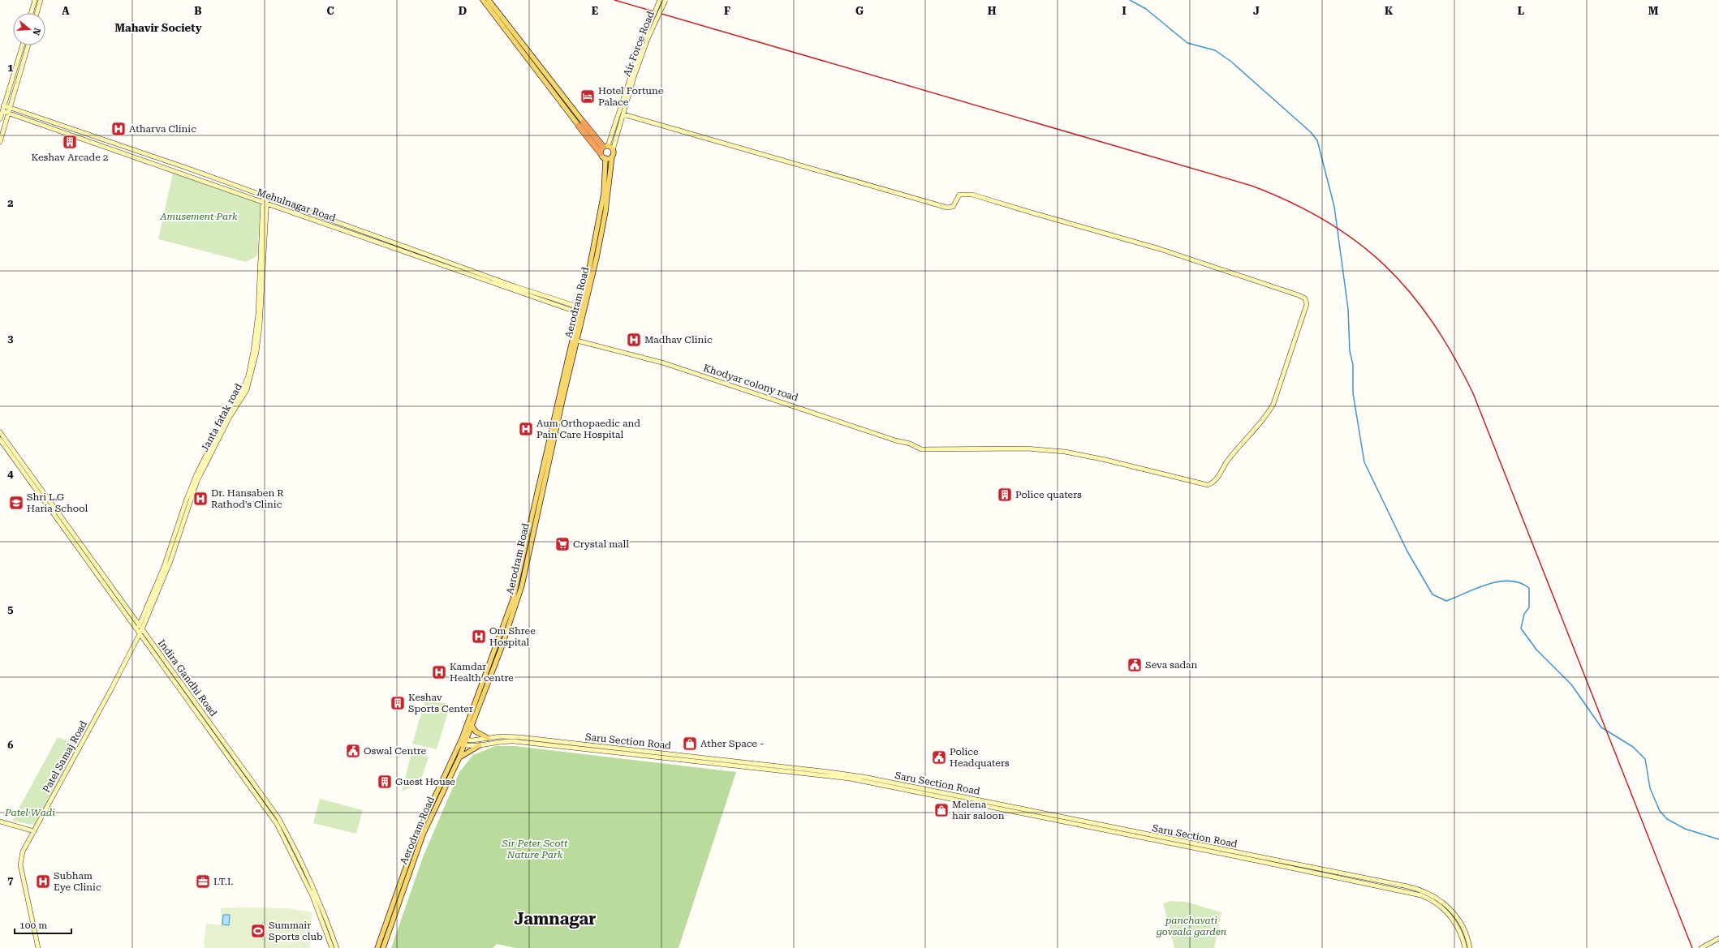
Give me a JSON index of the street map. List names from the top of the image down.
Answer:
{
  "streets": {
    "main road": ["Aerodram Road"],
    "street": [
      "Air Force Road",
      "Mehulnagar Road",
      "Khodyar colony road",
      "Janta fatak road",
      "Indira Gandhi Road",
      "Saru Section Road",
      "Patel Samaj Road"
    ]
  },
  "crossings": [
    ["Air Force Road", "Aerodram Road"],
    ["Air Force Road", "Khodyar colony road"],
    ["Mehulnagar Road", "Aerodram Road"],
    ["Mehulnagar Road", "Janta fatak road"],
    ["Aerodram Road", "Khodyar colony road"],
    ["Aerodram Road", "Saru Section Road"],
    ["Janta fatak road", "Indira Gandhi Road"],
    ["Janta fatak road", "Patel Samaj Road"],
    ["Indira Gandhi Road", "Patel Samaj Road"]
  ],
  "districts": ["Mahavir Society", "Jamnagar"],
  "parks": [
    "Amusement Park",
    "Patel Wadi",
    "Sir Peter Scott Nature Park",
    "panchavati govsala garden"
  ],
  "places": {
    "hotel": ["Hotel Fortune Palace"],
    "hospital": [
      "Atharva Clinic",
      "Madhav Clinic",
      "Aum Orthopaedic and Pain Care Hospital",
      "Dr. Hansaben R Rathod's Clinic",
      "Om Shree Hospital",
      "Kamdar Health centre",
      "Subham Eye Clinic"
    ],
    "building": [
      "Keshav Arcade 2",
      "Police quaters",
      "Keshav Sports Center",
      "Guest House"
    ],
    "school or university": ["Shri L.G Haria School"],
    "supermarket": ["Crystal mall"],
    "public building": ["Seva sadan", "Oswal Centre", "Police Headquaters"],
    "shop": ["Ather Space -", "Melena hair saloon"],
    "office": ["I.T.I."],
    "sports": ["Summair Sports club"]
  },
  "scale_bar": "100 m",
  "north": "right",
  "grid": {
    "columns": [
      "A",
      "B",
      "C",
      "D",
      "E",
      "F",
      "G",
      "H",
      "I",
      "J",
      "K",
      "L",
      "M"
    ],
    "rows": [
      "1",
      "2",
      "3",
      "4",
      "5",
      "6",
      "7"
    ]
  }
}
